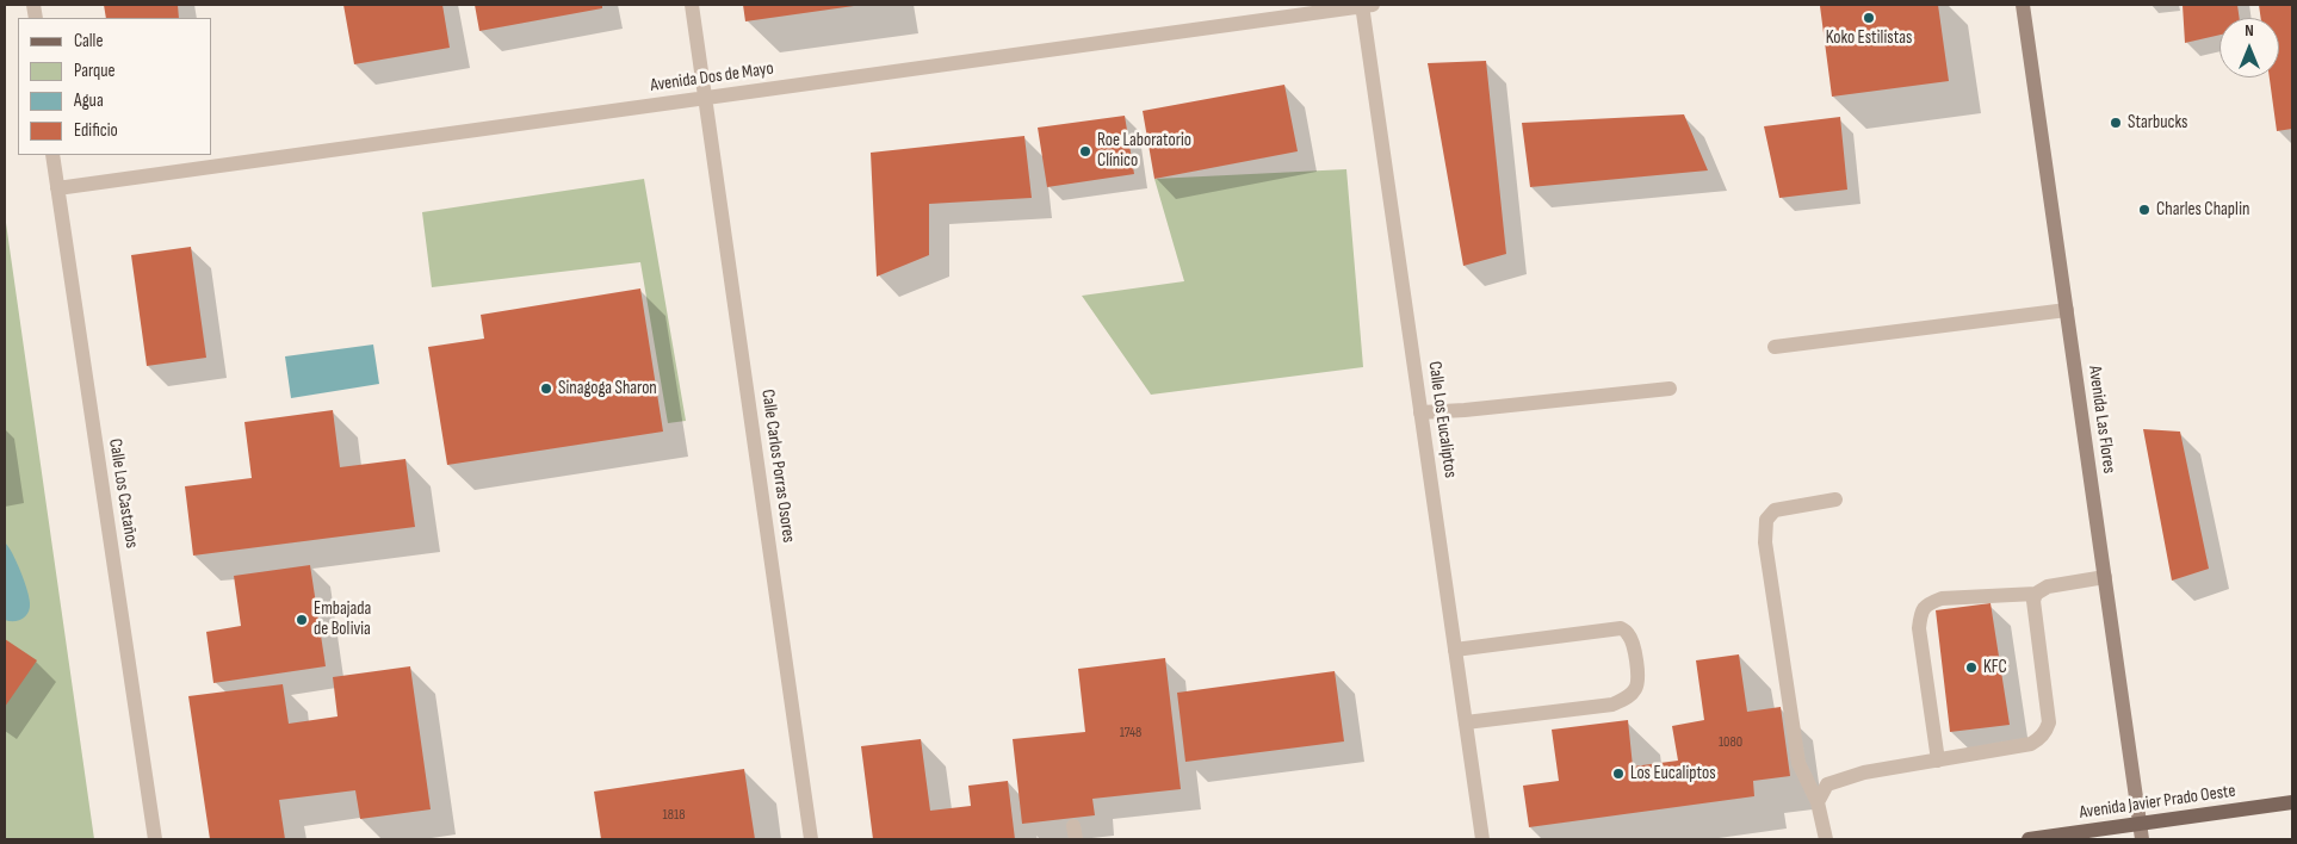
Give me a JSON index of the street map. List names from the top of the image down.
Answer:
{
  "streets": {
    "main road": ["Avenida Las Flores", "Avenida Javier Prado Oeste"],
    "street": [
      "Avenida Dos de Mayo",
      "Calle Los Eucaliptos",
      "Calle Carlos Porras Osores",
      "Calle Los Castaños"
    ]
  },
  "crossings": [
    ["Avenida Dos de Mayo", "Calle Los Eucaliptos"],
    ["Avenida Dos de Mayo", "Calle Carlos Porras Osores"],
    ["Avenida Dos de Mayo", "Calle Los Castaños"],
    ["Avenida Las Flores", "Avenida Javier Prado Oeste"]
  ],
  "places": [
    "Koko Estilistas",
    "Starbucks",
    "Roe Laboratorio Clínico",
    "Charles Chaplin",
    "Sinagoga Sharon",
    "Embajada de Bolivia",
    "KFC",
    "Los Eucaliptos"
  ],
  "house_numbers": ["1748", "1080", "1818"],
  "legend": [
    "Calle",
    "Parque",
    "Agua",
    "Edificio"
  ],
  "north": "top"
}
